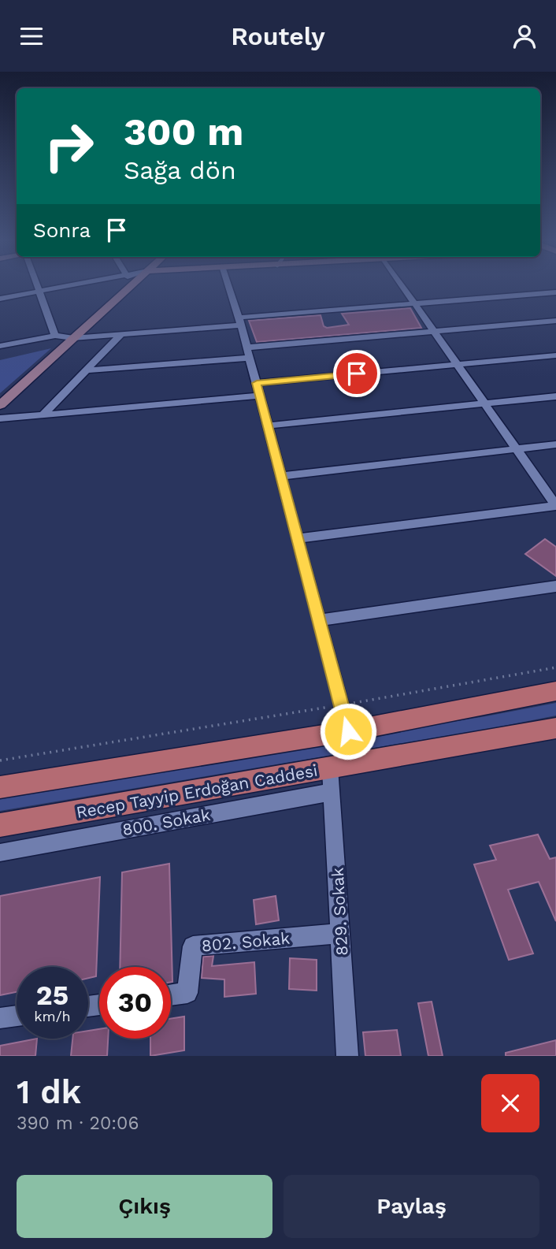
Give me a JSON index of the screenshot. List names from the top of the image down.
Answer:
{
  "streets": {
    "main road": ["Recep Tayyip Erdoğan Caddesi"],
    "street": ["800. Sokak", "829. Sokak", "802. Sokak"]
  },
  "crossings": [
    ["Recep Tayyip Erdoğan Caddesi", "829. Sokak"],
    ["800. Sokak", "829. Sokak"],
    ["829. Sokak", "802. Sokak"]
  ],
  "page": {
    "header": "Routely",
    "turn": ["300 m", "Sağa dön"],
    "then": "Sonra",
    "speed": "25 km/h",
    "limit": "30",
    "heading": ["1 dk", "390 m · 20:06"],
    "buttons": ["Çıkış", "Paylaş"]
  }
}
